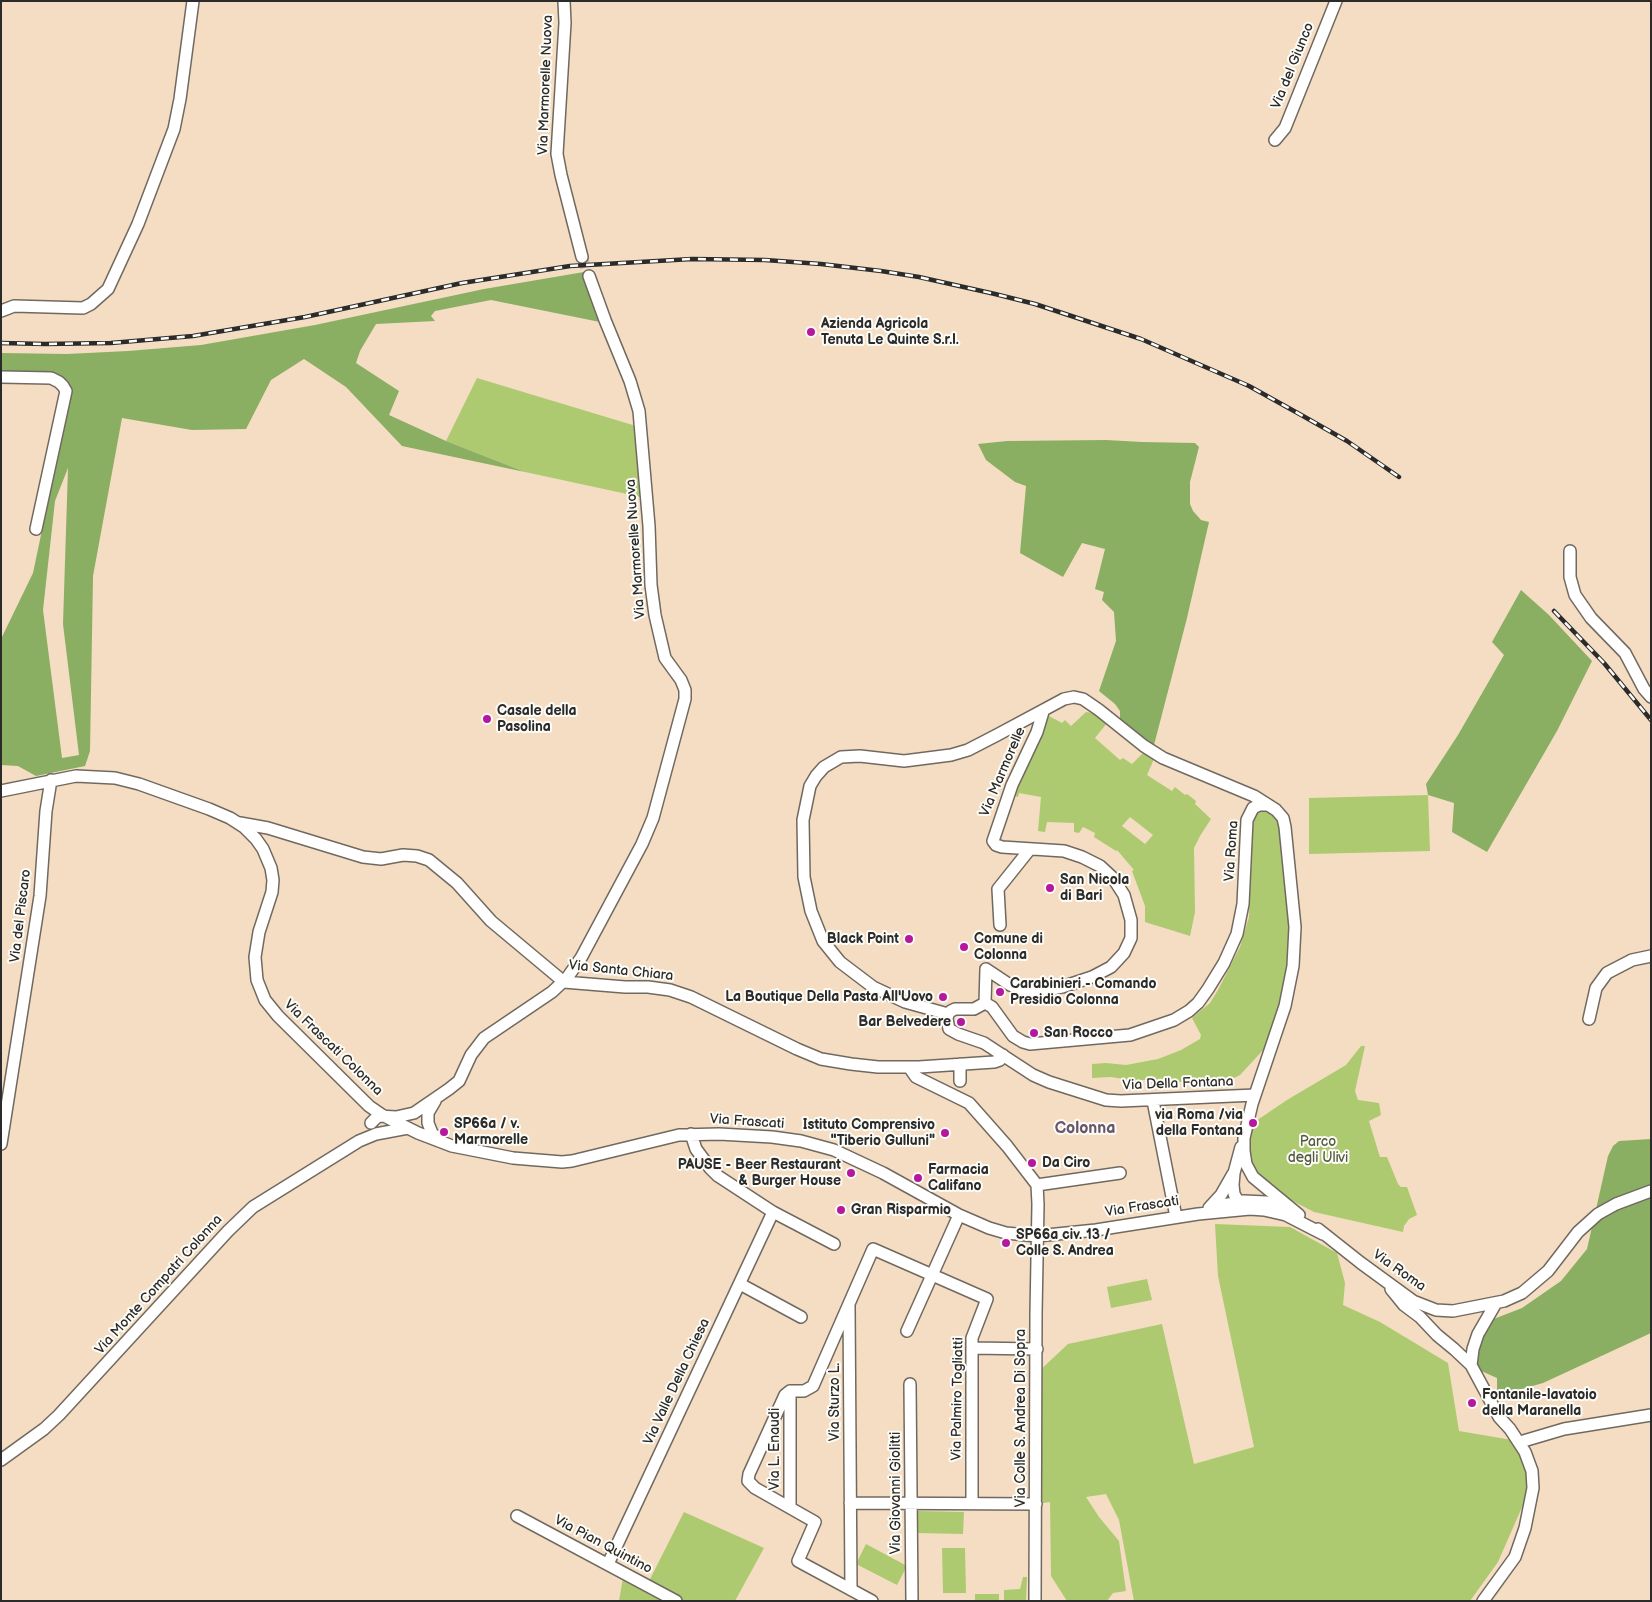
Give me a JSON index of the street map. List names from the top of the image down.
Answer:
{
  "streets": {
    "street": [
      "Via del Giunco",
      "Via Marmorelle Nuova",
      "Via Marmorelle",
      "Via Roma",
      "Via del Piscaro",
      "Via Santa Chiara",
      "Via Frascati Colonna",
      "Via Della Fontana",
      "Via Frascati",
      "Via Monte Compatri Colonna",
      "Via Valle Della Chiesa",
      "Via Palmiro Togliatti",
      "Via Sturzo L.",
      "Via Colle S. Andrea Di Sopra",
      "Via L. Enaudi",
      "Via Giovanni Giolitti",
      "Via Pian Quintino"
    ]
  },
  "crossings": [
    ["Via Marmorelle Nuova", "Via Santa Chiara"],
    ["Via Marmorelle Nuova", "Via Frascati Colonna"],
    ["Via Marmorelle Nuova", "Via Frascati"],
    ["Via Roma", "Via Frascati"],
    ["Via del Piscaro", "Via Frascati Colonna"],
    ["Via Santa Chiara", "Via Frascati Colonna"],
    ["Via Santa Chiara", "Via Della Fontana"],
    ["Via Frascati Colonna", "Via Frascati"],
    ["Via Frascati", "Via Colle S. Andrea Di Sopra"],
    ["Via Valle Della Chiesa", "Via Pian Quintino"]
  ],
  "districts": ["Colonna"],
  "parks": ["Parco degli Ulivi"],
  "places": [
    "Azienda Agricola Tenuta Le Quinte S.r.l.",
    "Casale della Pasolina",
    "San Nicola di Bari",
    "Black Point",
    "Comune di Colonna",
    "Carabinieri - Comando Presidio Colonna",
    "La Boutique Della Pasta All'Uovo",
    "Bar Belvedere",
    "San Rocco",
    "via Roma /via della Fontana",
    "SP66a / v. Marmorelle",
    "Istituto Comprensivo \"Tiberio Gulluni\"",
    "Da Ciro",
    "PAUSE - Beer Restaurant & Burger House",
    "Farmacia Califano",
    "Gran Risparmio",
    "SP66a civ. 13 / Colle S. Andrea",
    "Fontanile-lavatoio della Maranella"
  ]
}
